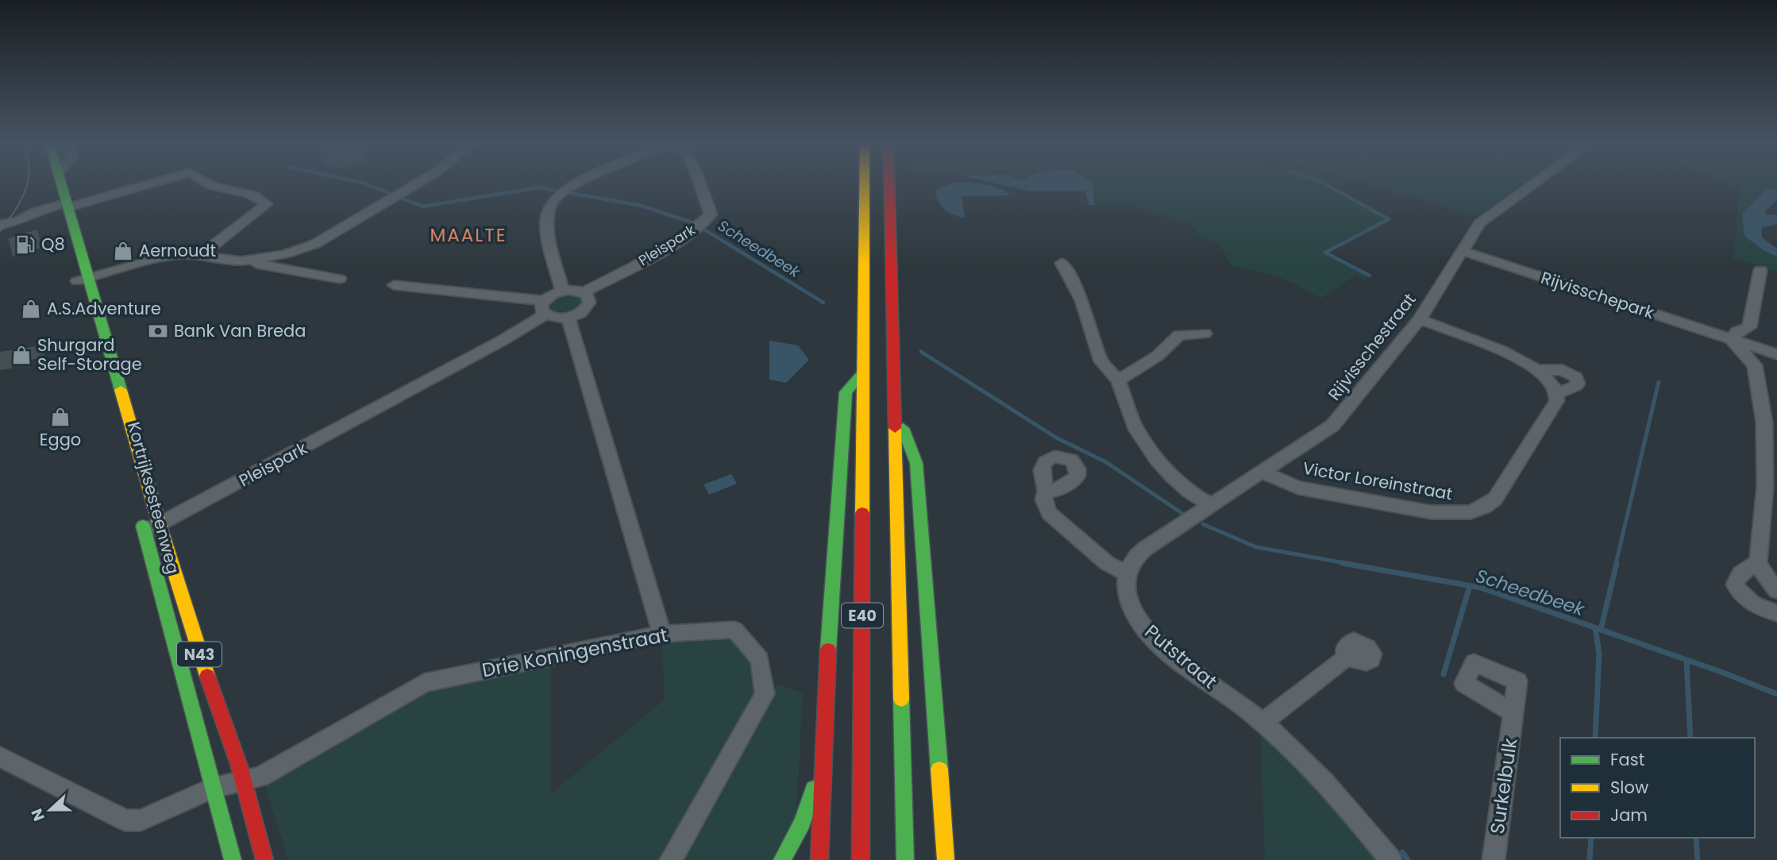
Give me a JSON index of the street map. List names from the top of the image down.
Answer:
{
  "streets": {
    "main road": ["Kortrijksesteenweg", "E40", "N43"],
    "street": [
      "Pleispark",
      "Rijvisschepark",
      "Rijvisschestraat",
      "Victor Loreinstraat",
      "Drie Koningenstraat",
      "Putstraat",
      "Surkelbulk"
    ]
  },
  "crossings": [
    ["Pleispark", "Kortrijksesteenweg"],
    ["Rijvisschepark", "Rijvisschestraat"],
    ["Rijvisschestraat", "Victor Loreinstraat"],
    ["Kortrijksesteenweg", "Drie Koningenstraat"]
  ],
  "districts": ["MAALTE"],
  "water": ["Scheedbeek"],
  "places": {
    "fuel station": ["Q8"],
    "shop": [
      "Aernoudt",
      "A.S.Adventure",
      "Shurgard Self-Storage",
      "Eggo"
    ],
    "bank": ["Bank Van Breda"]
  },
  "legend": ["Fast", "Slow", "Jam"],
  "north": "left"
}
